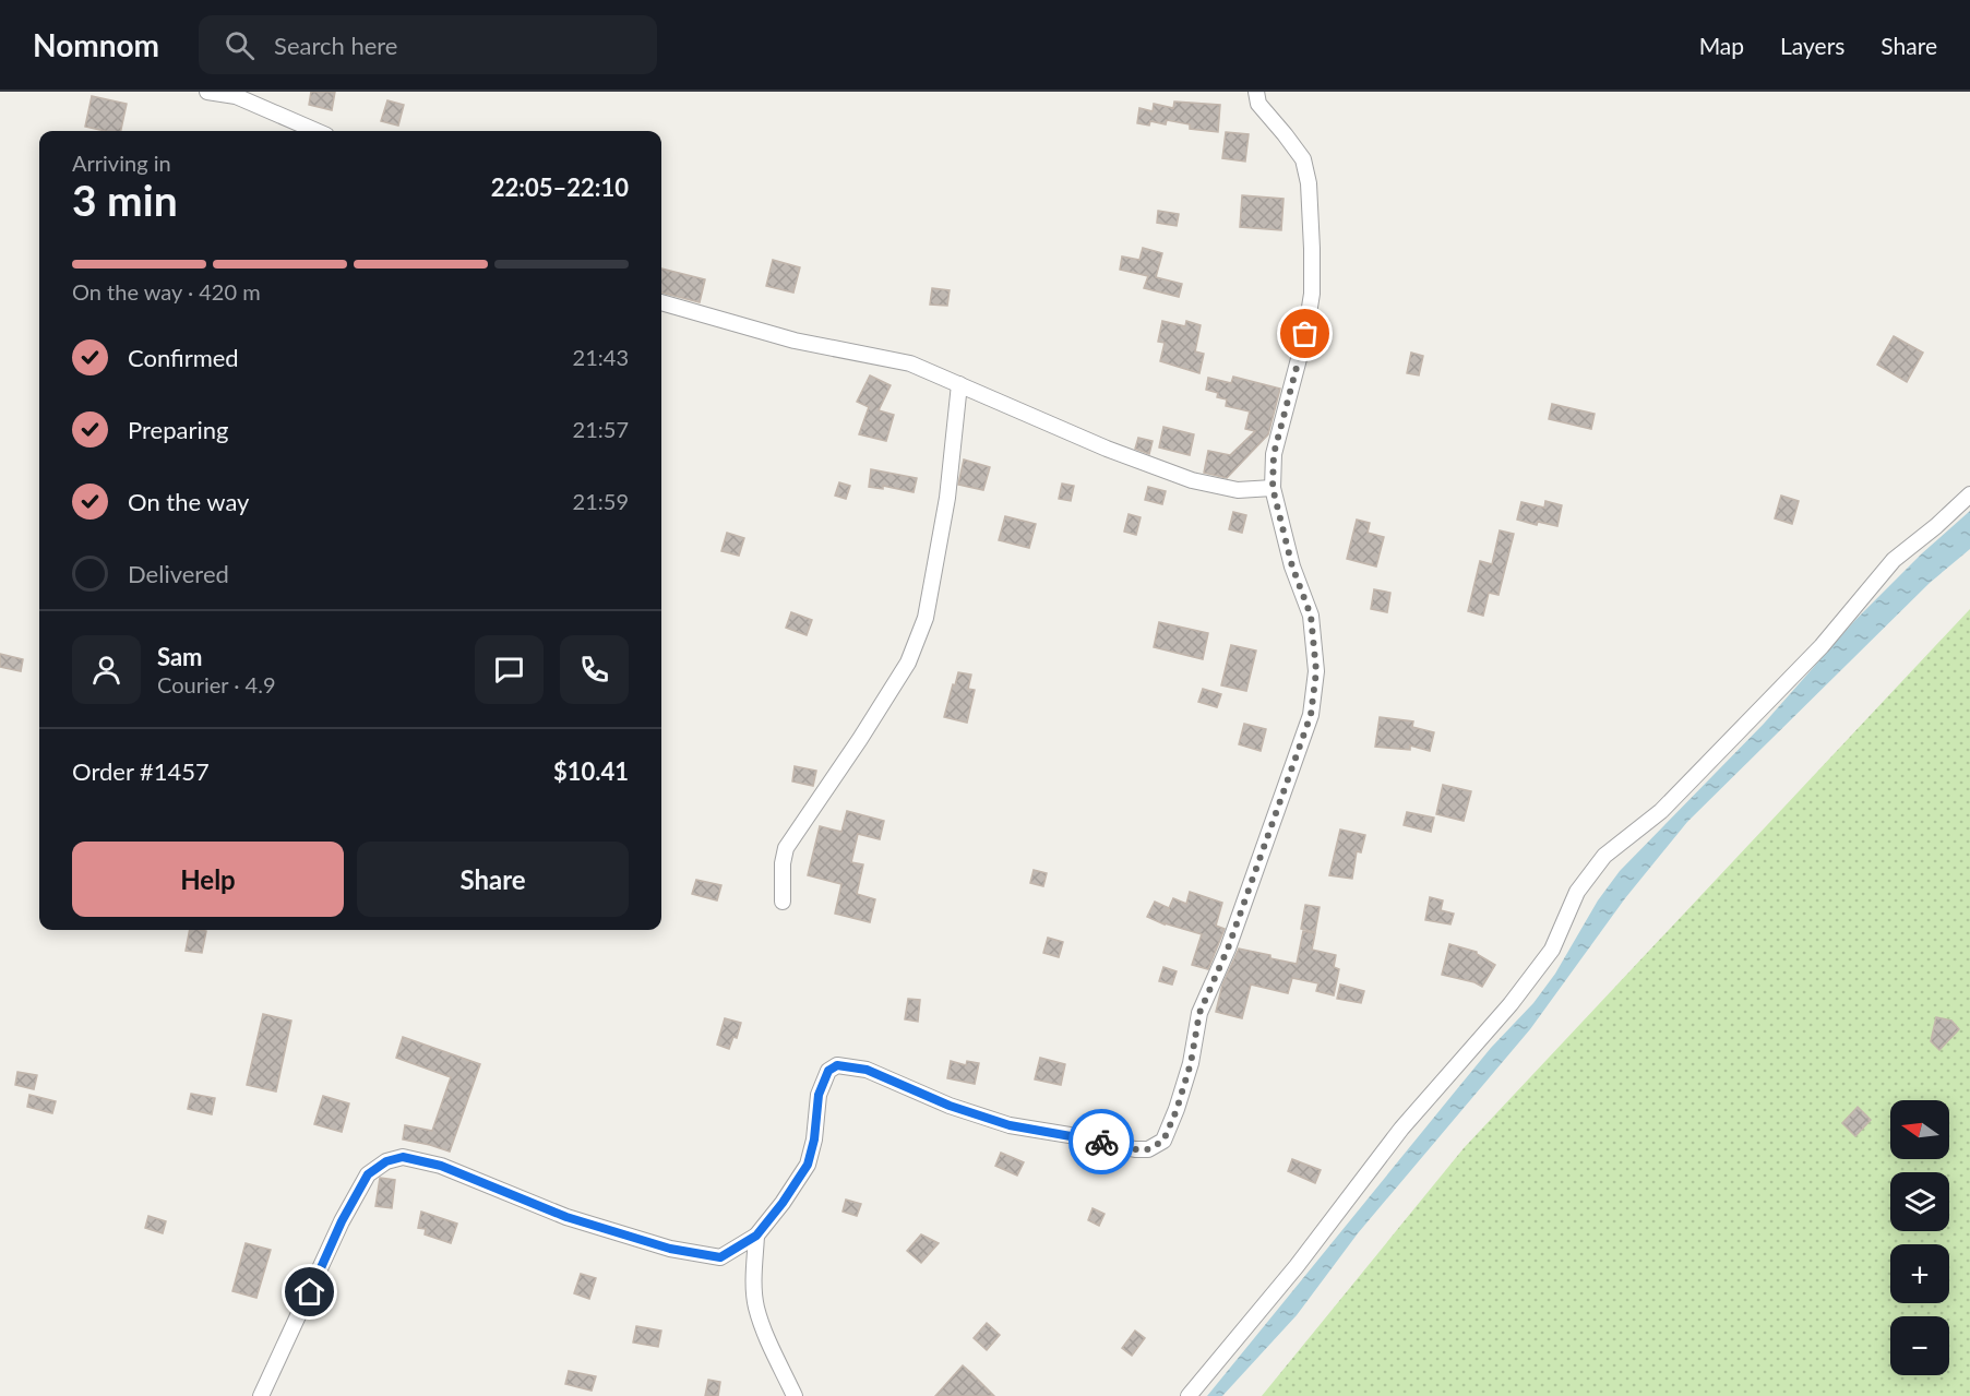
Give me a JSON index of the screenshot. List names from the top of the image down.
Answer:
{
  "north": "left",
  "page": {
    "header": "Nomnom",
    "search": "Search here",
    "nav": ["Map", "Layers", "Share"],
    "heading": ["3 min", "Arriving in", "22:05–22:10"],
    "panel": [
      "Sam",
      "Courier · 4.9",
      "Order #1457",
      "$10.41"
    ],
    "bar": "On the way · 420 m",
    "list": [
      ["Confirmed", "21:43"],
      ["Preparing", "21:57"],
      ["On the way", "21:59"],
      "Delivered"
    ],
    "buttons": ["Help", "Share"],
    "map_buttons": ["+", "−"]
  }
}
